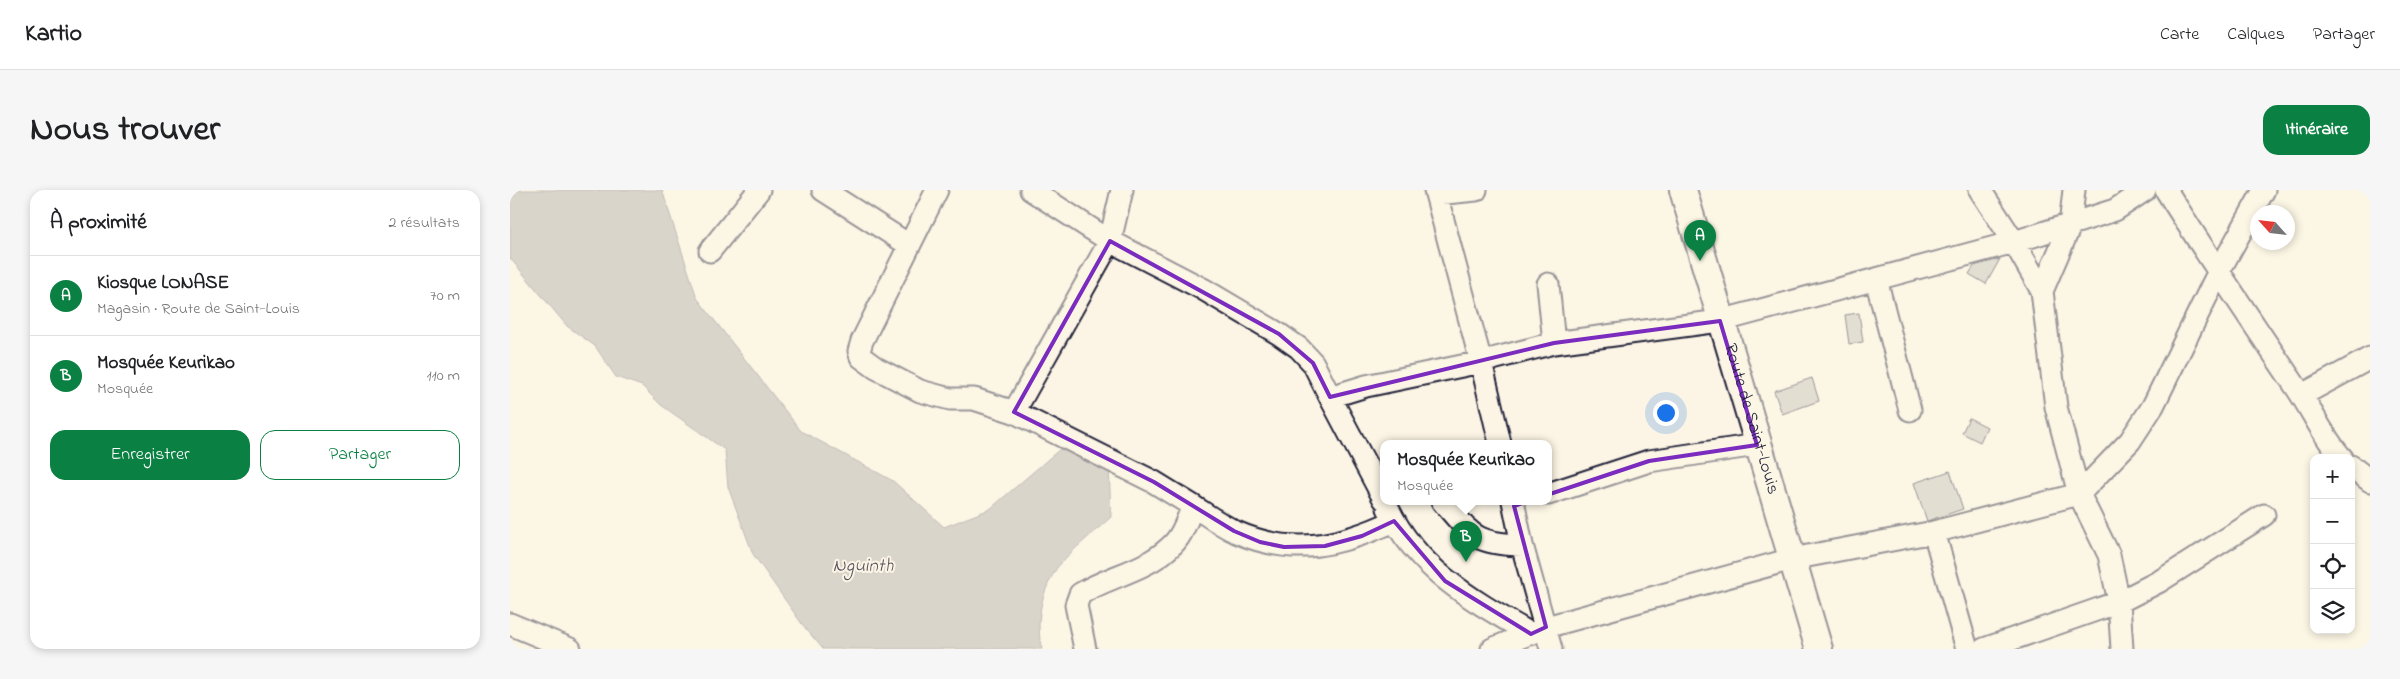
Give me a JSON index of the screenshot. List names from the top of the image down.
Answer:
{
  "streets": {
    "main road": ["Route de Saint-Louis"]
  },
  "water": ["Nguinth"],
  "north": "top left",
  "page": {
    "header": "Kartio",
    "nav": ["Carte", "Calques", "Partager"],
    "title": "Nous trouver",
    "buttons": [
      "Itinéraire",
      ["Enregistrer", "Partager"]
    ],
    "heading": ["À proximité", "2 résultats"],
    "pins": ["A", "B"],
    "list": [
      {
        "mark": "A",
        "name": "Kiosque LONASE",
        "note": "Magasin · Route de Saint-Louis",
        "value": "70 m"
      },
      {
        "mark": "B",
        "name": "Mosquée Keurikao",
        "note": "Mosquée",
        "value": "110 m"
      }
    ],
    "popup": ["Mosquée Keurikao", "Mosquée"],
    "map_buttons": ["+", "−"]
  }
}
